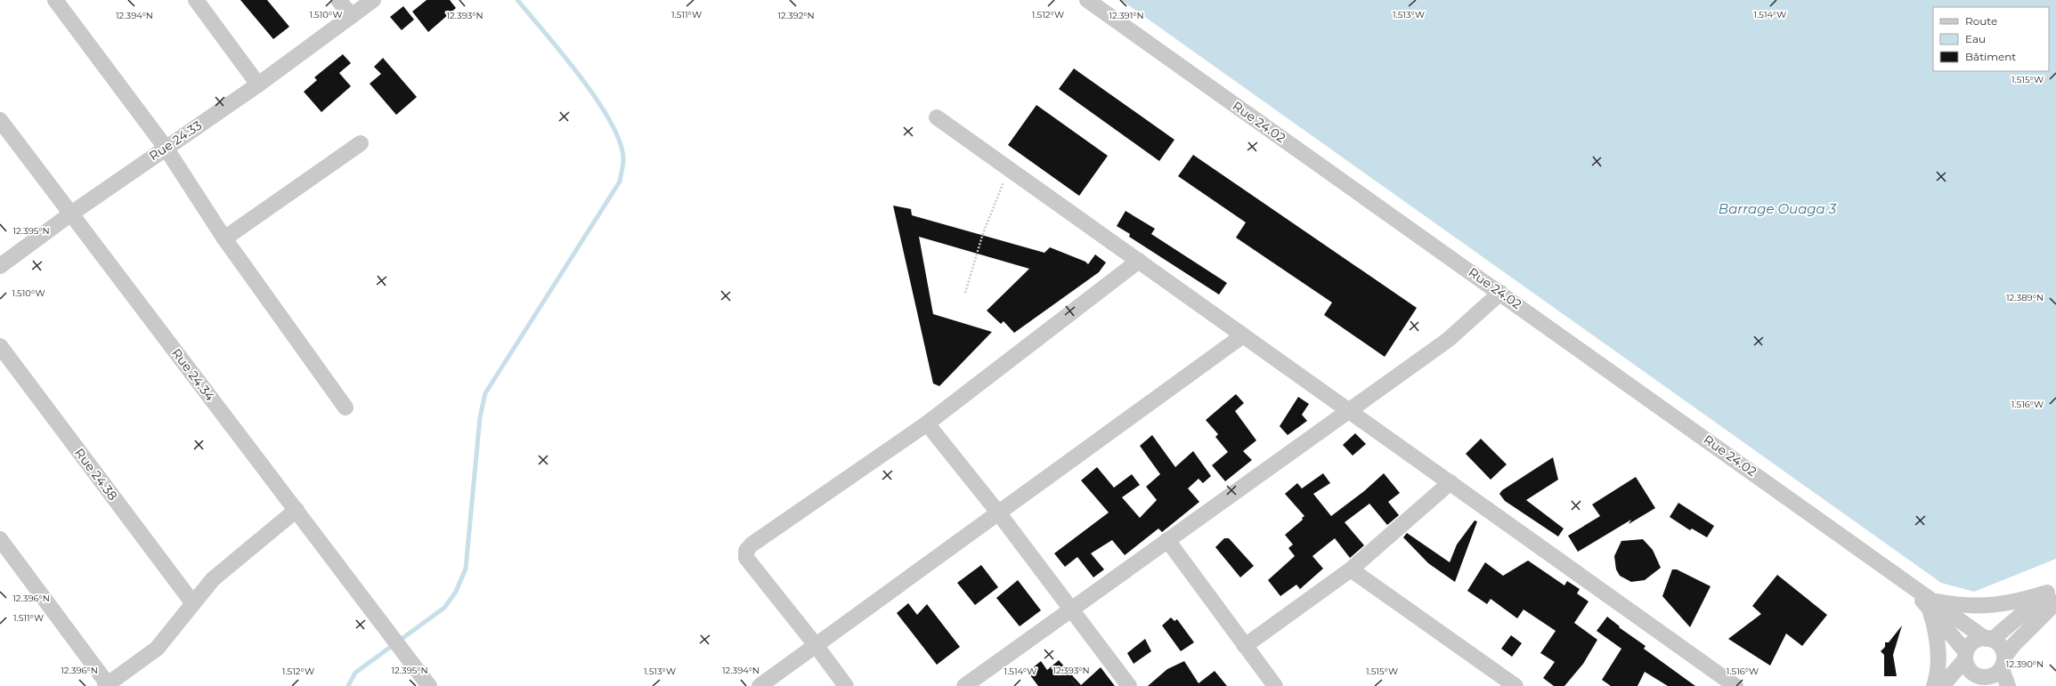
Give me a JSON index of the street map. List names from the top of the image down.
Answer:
{
  "streets": {
    "street": [
      "Rue 24.02",
      "Rue 24.33",
      "Rue 24.34",
      "Rue 24.38"
    ]
  },
  "crossings": [
    ["Rue 24.33", "Rue 24.34"]
  ],
  "water": ["Barrage Ouaga 3"],
  "legend": ["Route", "Eau", "Bâtiment"],
  "coordinates": [
    "1.510°W",
    "1.511°W",
    "1.512°W",
    "1.513°W",
    "1.514°W",
    "12.394°N",
    "12.393°N",
    "12.392°N",
    "12.391°N",
    "1.515°W",
    "12.395°N",
    "12.389°N",
    "1.516°W",
    "12.396°N",
    "12.390°N"
  ]
}
